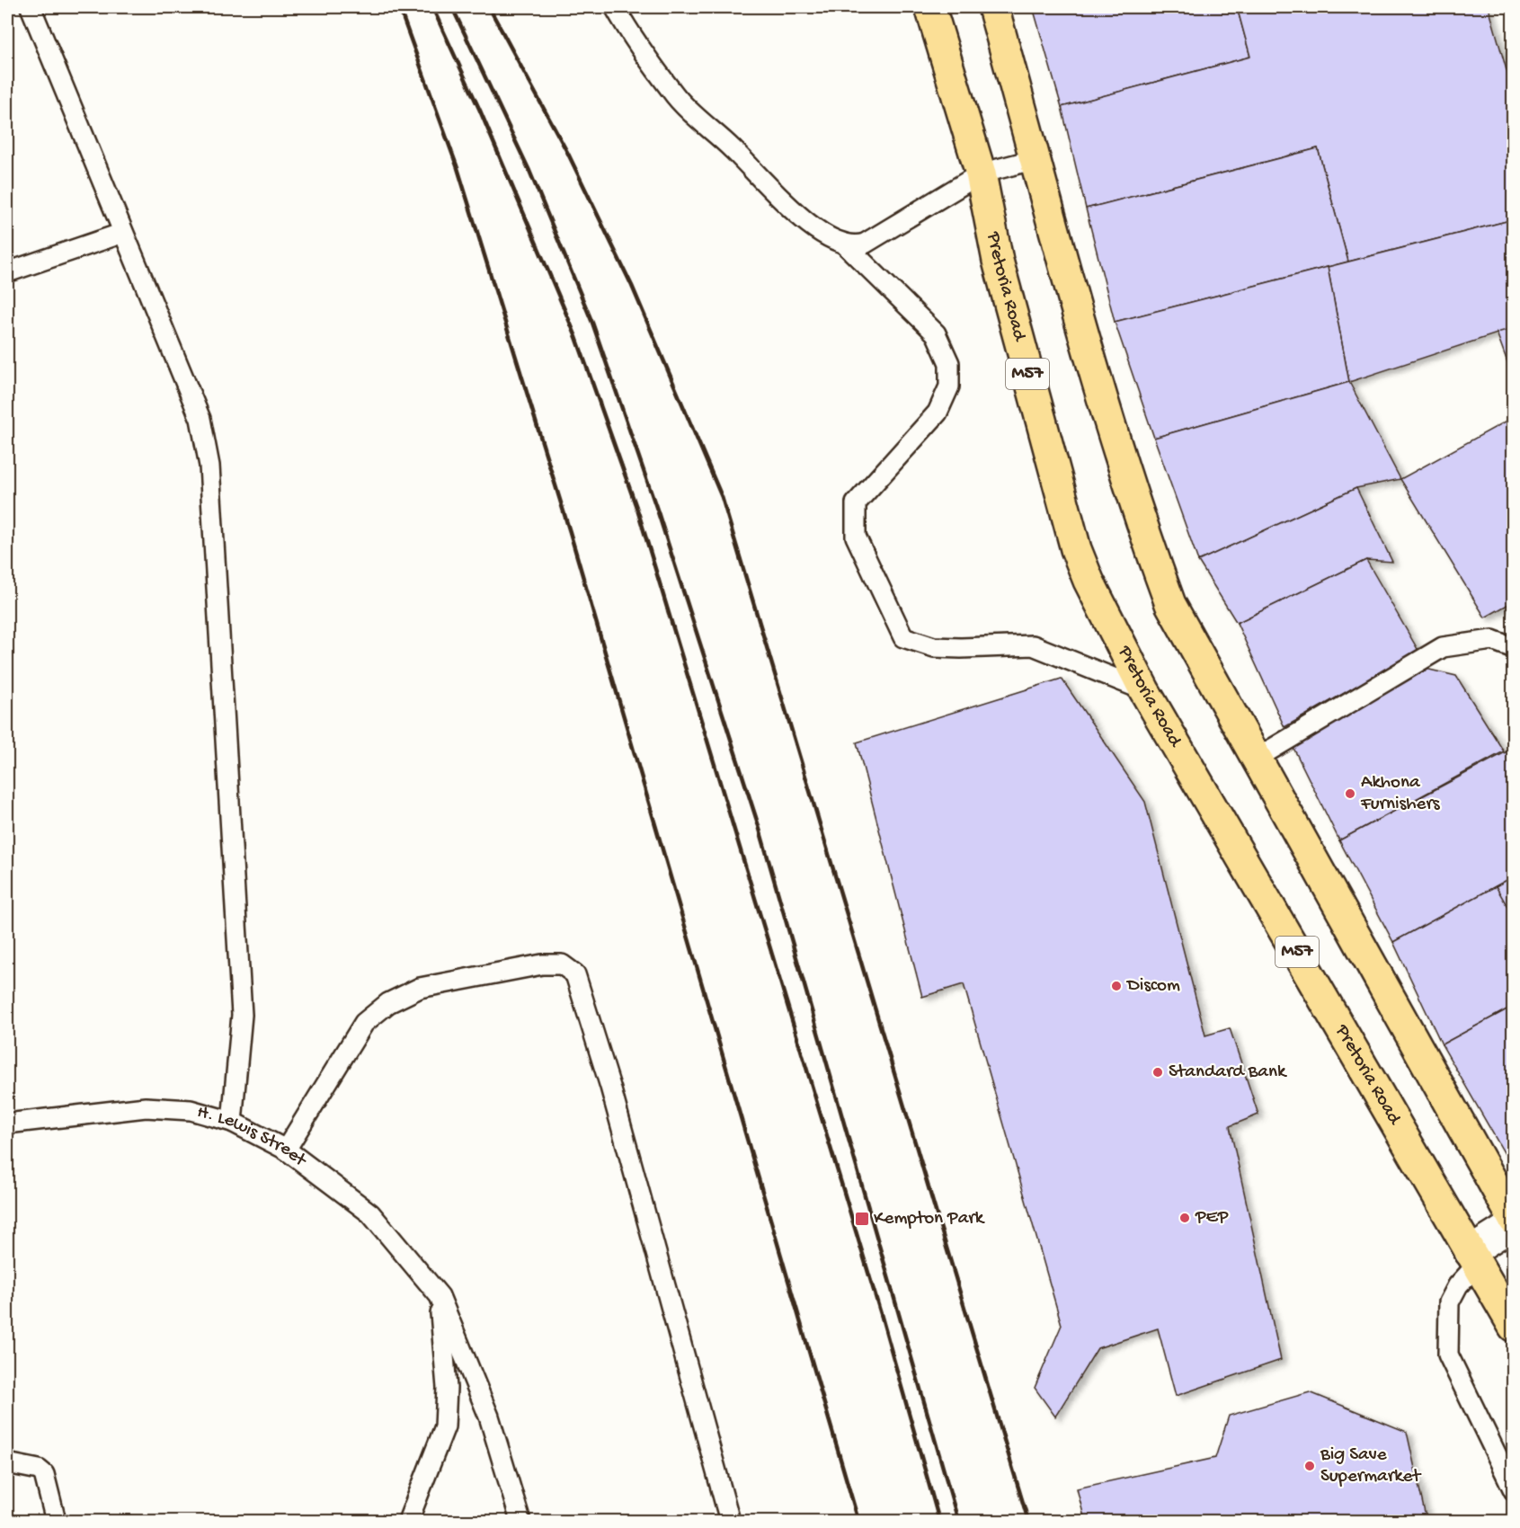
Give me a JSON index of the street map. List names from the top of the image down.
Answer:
{
  "streets": {
    "main road": ["Pretoria Road", "M57"],
    "lane": ["H. Lewis Street"]
  },
  "places": {
    "other": [
      "Akhona Furnishers",
      "Discom",
      "Standard Bank",
      "PEP",
      "Big Save Supermarket"
    ],
    "transit": ["Kempton Park"]
  }
}
